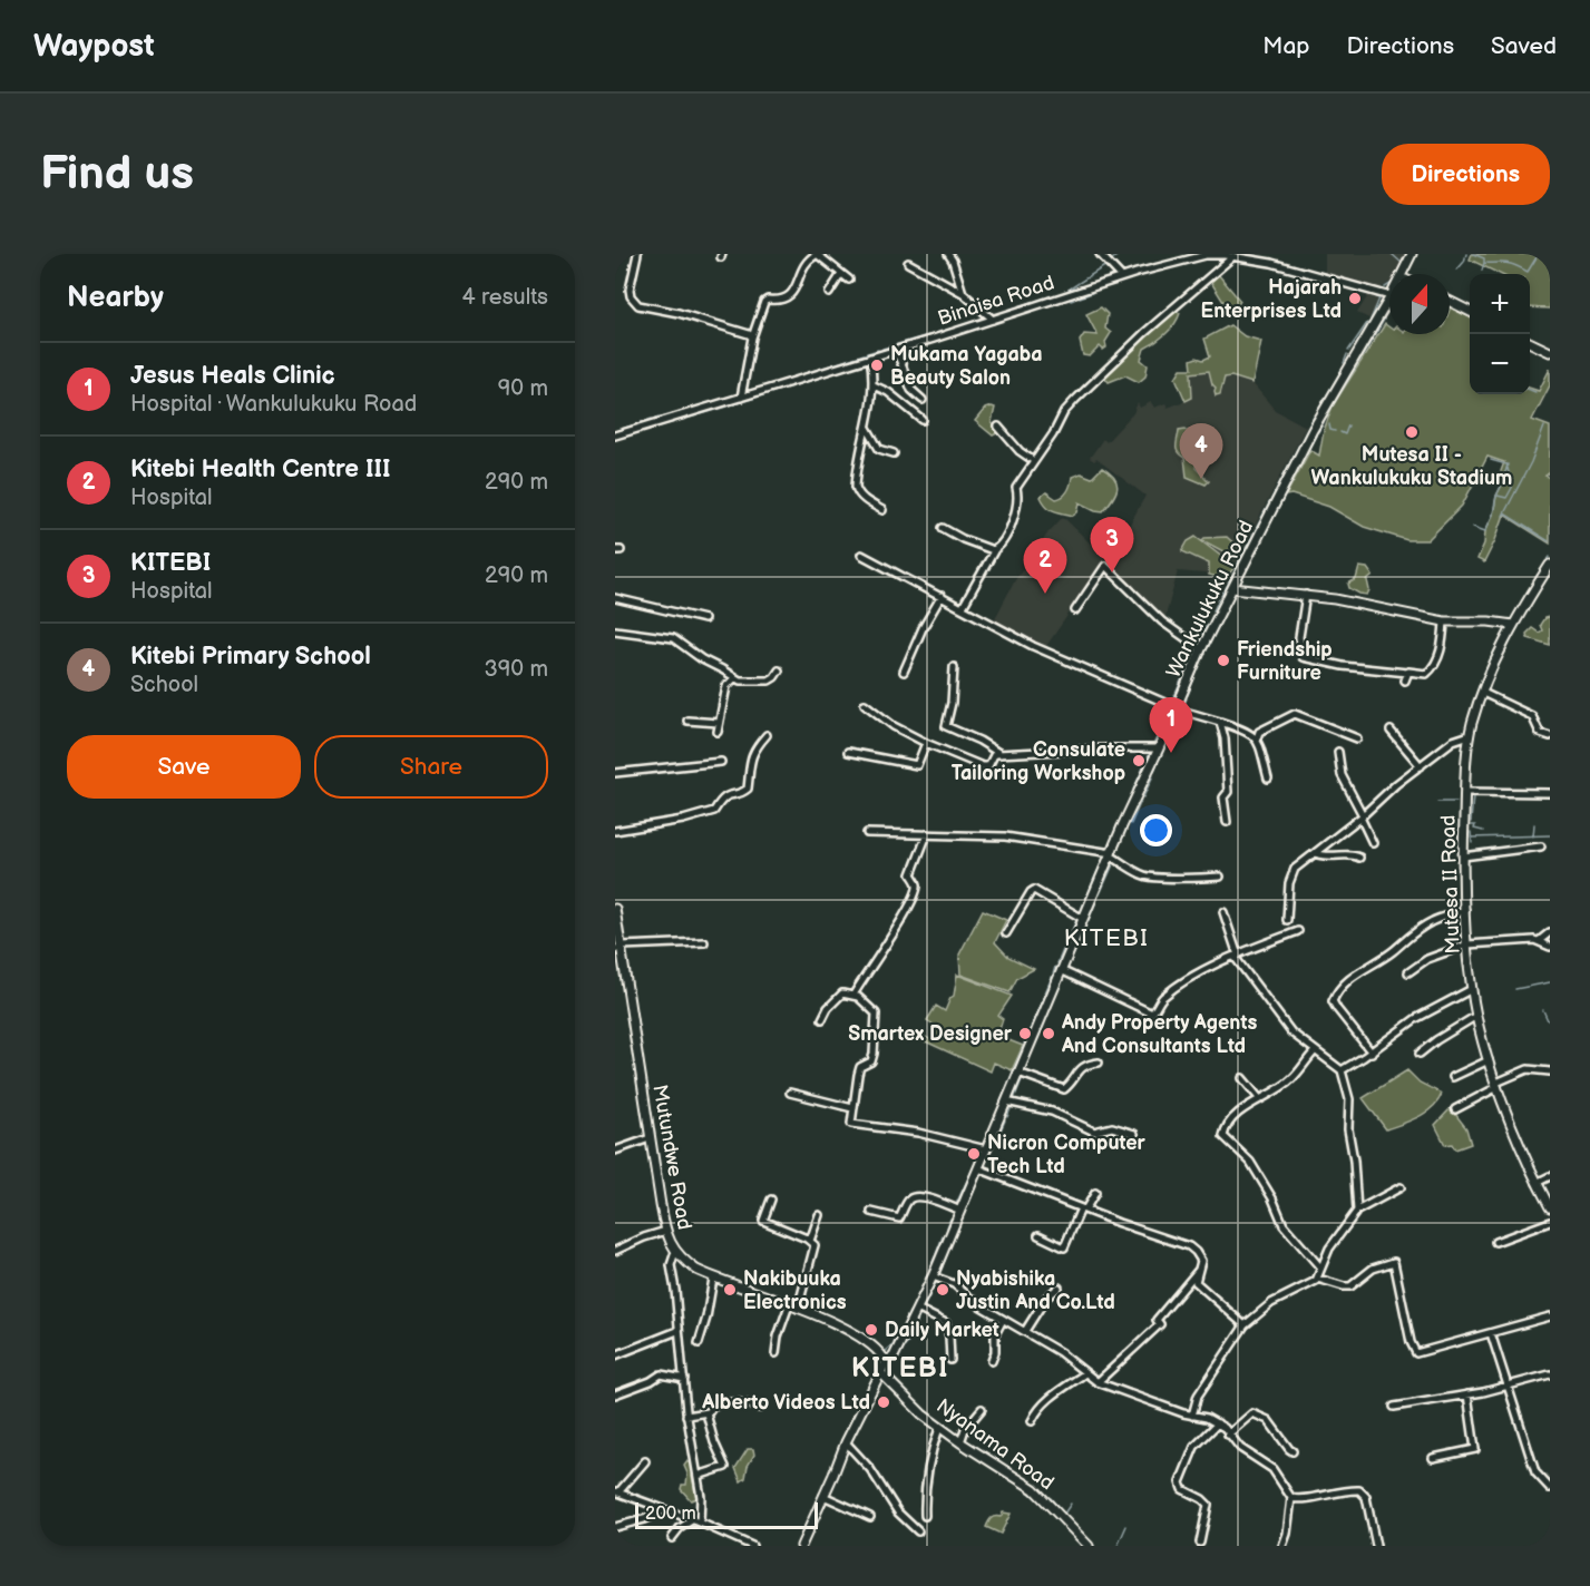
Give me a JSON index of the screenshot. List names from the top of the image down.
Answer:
{
  "streets": {
    "main road": [
      "Wankulukuku Road",
      "Mutesa II Road",
      "Mutundwe Road",
      "Nyanama Road"
    ],
    "street": ["Binaisa Road"]
  },
  "crossings": [
    ["Wankulukuku Road", "Mutundwe Road"],
    ["Wankulukuku Road", "Nyanama Road"]
  ],
  "districts": ["KITEBI", "KITEBI"],
  "places": [
    "Hajarah Enterprises Ltd",
    "Mukama Yagaba Beauty Salon",
    "Mutesa II - Wankulukuku Stadium",
    "Friendship Furniture",
    "Consulate Tailoring Workshop",
    "Smartex Designer",
    "Andy Property Agents And Consultants Ltd",
    "Nicron Computer Tech Ltd",
    "Nakibuuka Electronics",
    "Nyabishika Justin And Co.Ltd",
    "Daily Market",
    "Alberto Videos Ltd"
  ],
  "scale_bar": "200 m",
  "north": "top",
  "page": {
    "header": "Waypost",
    "nav": ["Map", "Directions", "Saved"],
    "buttons": [
      "Directions",
      ["Save", "Share"]
    ],
    "title": "Find us",
    "heading": ["Nearby", "4 results"],
    "map_buttons": ["+", "−"],
    "list": [
      {
        "mark": "1",
        "name": "Jesus Heals Clinic",
        "note": "Hospital · Wankulukuku Road",
        "value": "90 m"
      },
      {
        "mark": "2",
        "name": "Kitebi Health Centre III",
        "note": "Hospital",
        "value": "290 m"
      },
      {
        "mark": "3",
        "name": "KITEBI",
        "note": "Hospital",
        "value": "290 m"
      },
      {
        "mark": "4",
        "name": "Kitebi Primary School",
        "note": "School",
        "value": "390 m"
      }
    ],
    "pins": [
      "4",
      "3",
      "2",
      "1"
    ],
    "scale": "200 m"
  }
}
